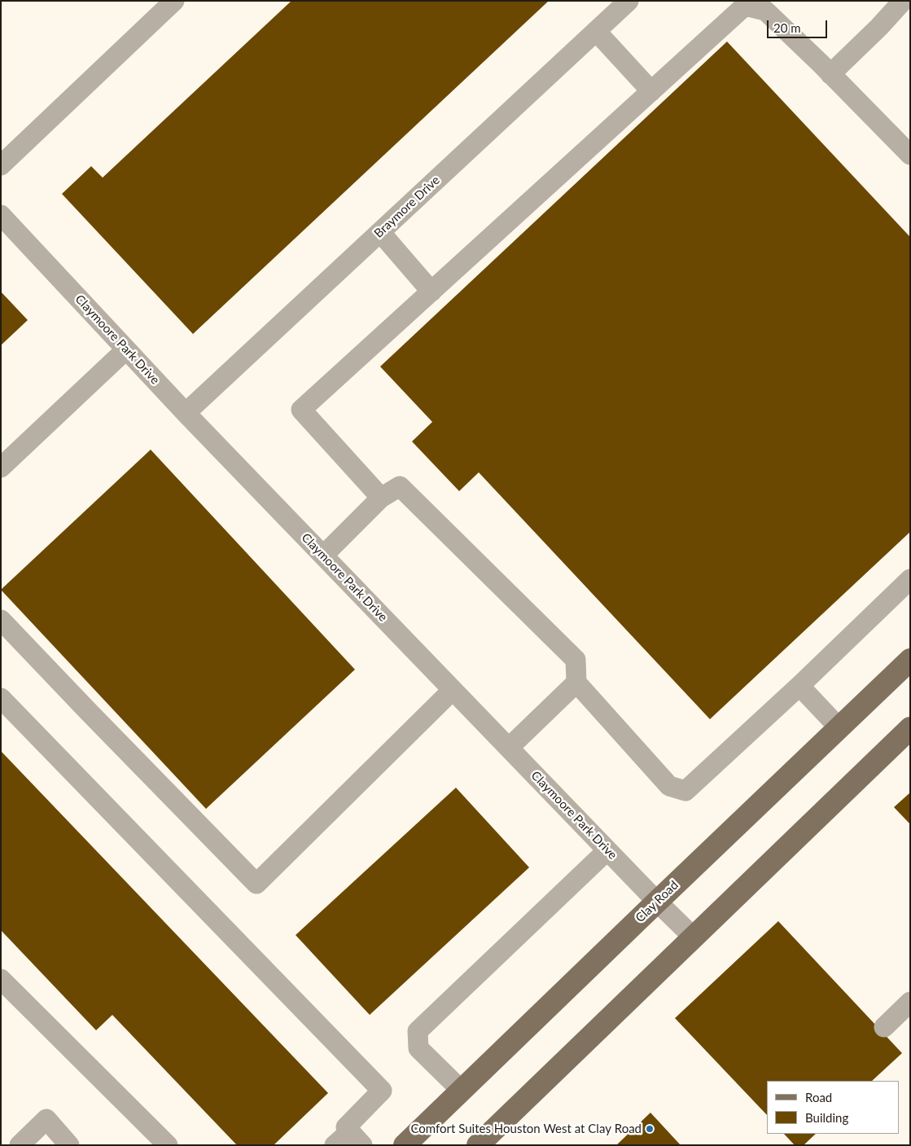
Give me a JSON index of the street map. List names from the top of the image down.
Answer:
{
  "streets": {
    "main road": ["Clay Road"],
    "street": ["Braymore Drive", "Claymoore Park Drive"]
  },
  "crossings": [
    ["Braymore Drive", "Claymoore Park Drive"],
    ["Claymoore Park Drive", "Clay Road"]
  ],
  "places": ["Comfort Suites Houston West at Clay Road"],
  "legend": ["Road", "Building"],
  "scale_bar": "20 m"
}
